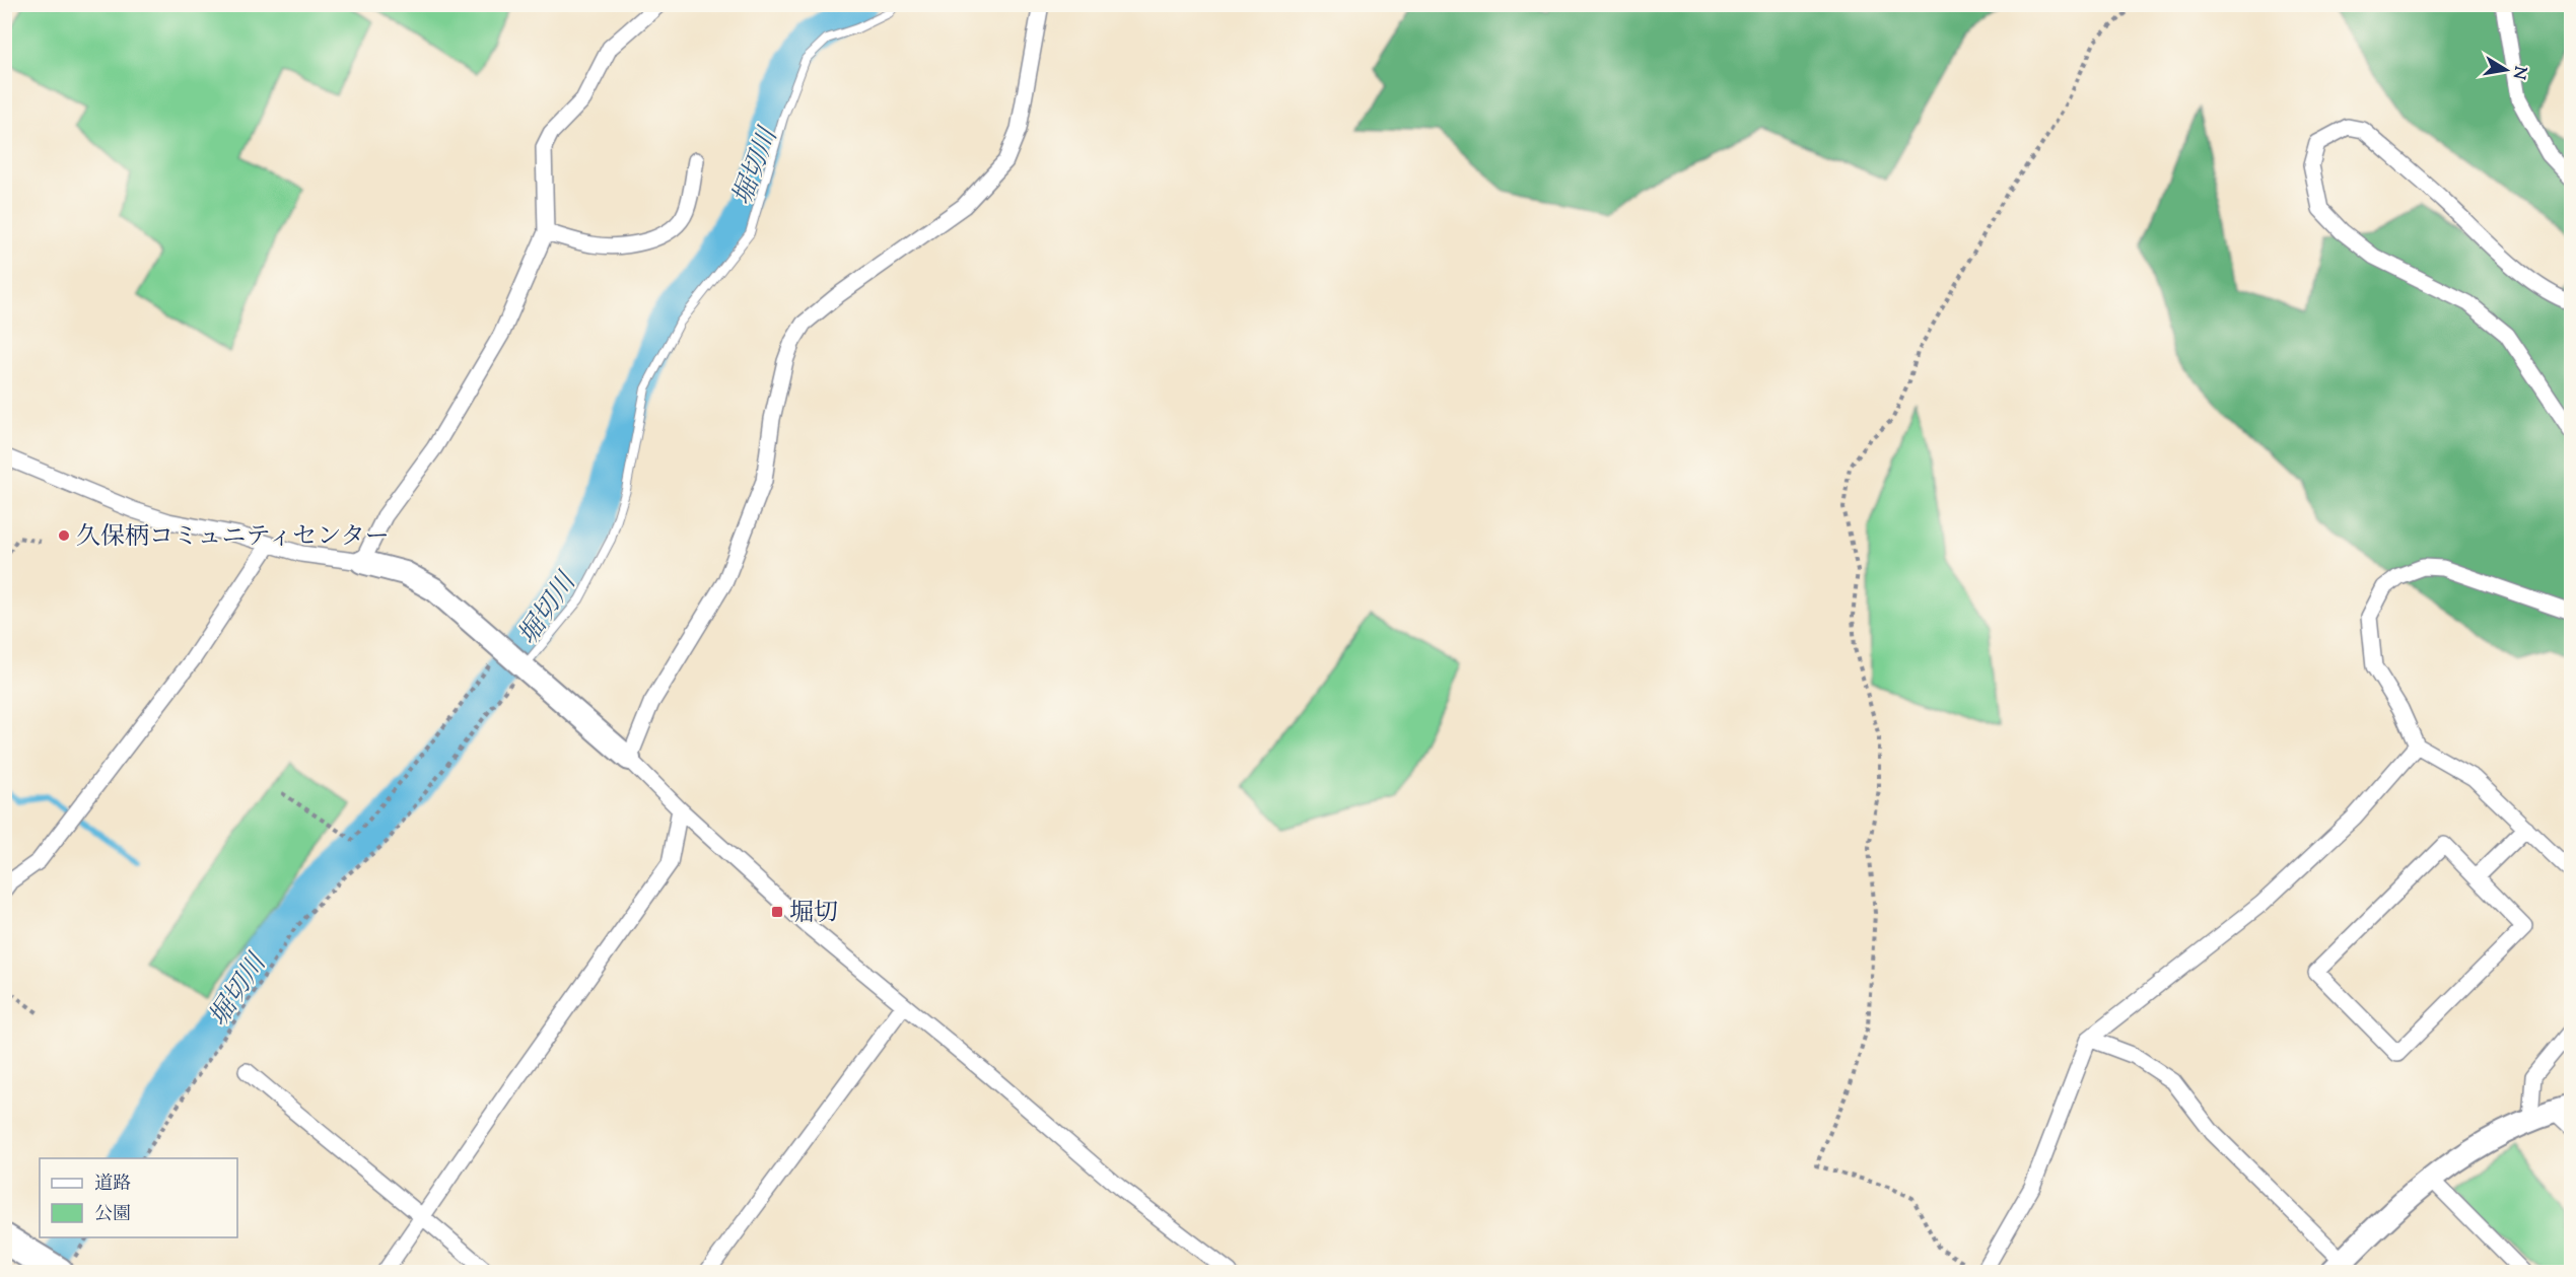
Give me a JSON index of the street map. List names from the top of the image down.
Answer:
{
  "water": ["堀切川"],
  "places": {
    "other": ["久保柄コミュニティセンター"],
    "transit": ["堀切"]
  },
  "legend": ["道路", "公園"],
  "north": "right"
}
